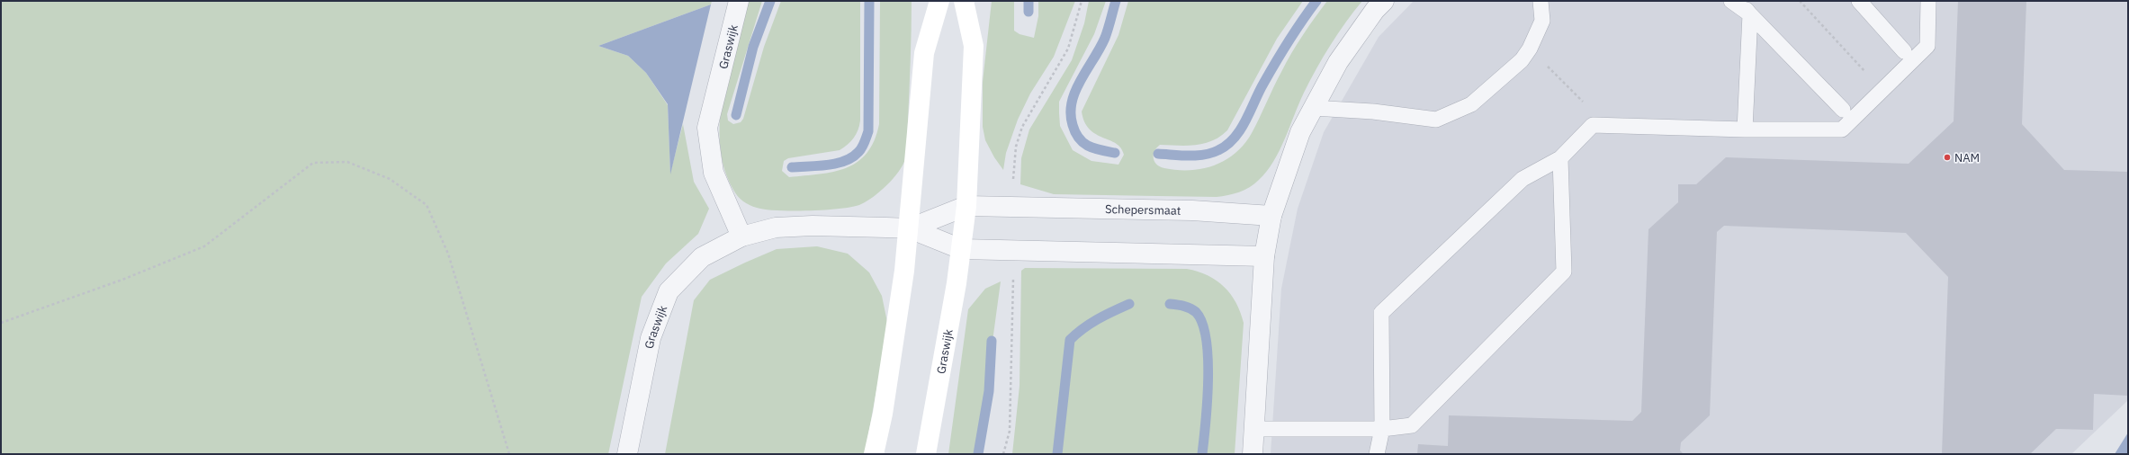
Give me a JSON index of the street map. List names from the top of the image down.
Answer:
{
  "streets": {
    "main road": ["Graswijk"],
    "street": ["Schepersmaat"]
  },
  "crossings": [
    ["Graswijk", "Schepersmaat"]
  ],
  "places": ["NAM"]
}
